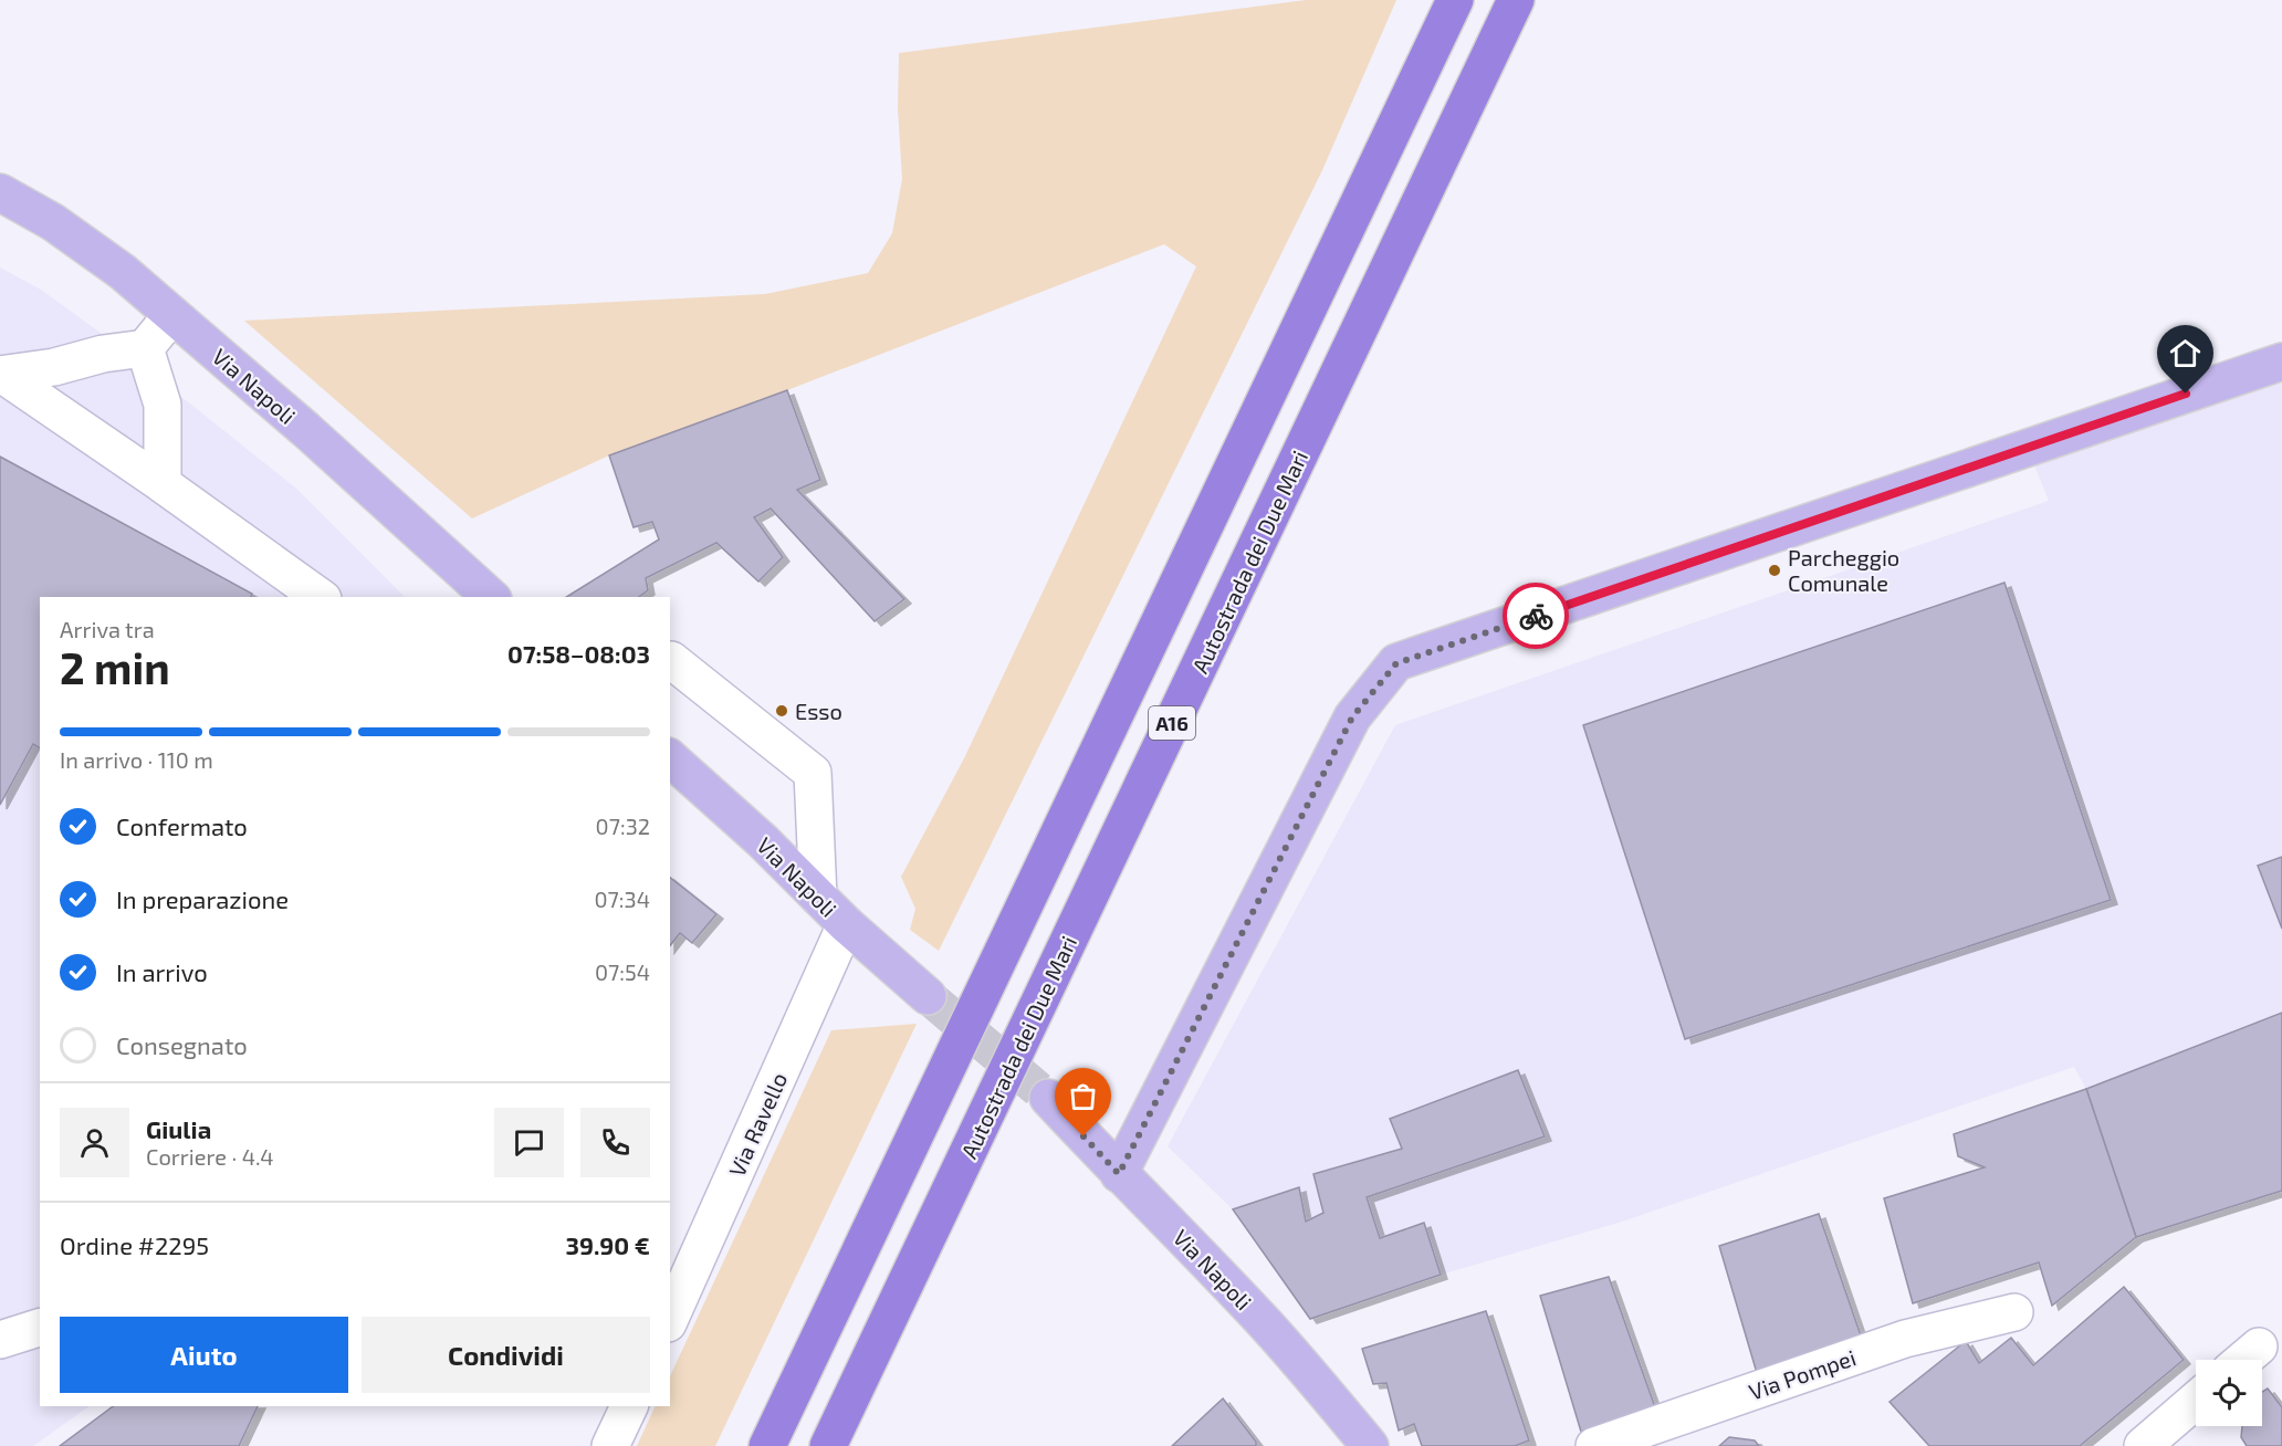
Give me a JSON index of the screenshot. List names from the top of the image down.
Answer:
{
  "streets": {
    "highway": ["Autostrada dei Due Mari", "A16"],
    "main road": ["Via Napoli"],
    "street": ["Via Ravello", "Via Pompei"]
  },
  "crossings": [
    ["Via Napoli", "Via Ravello"]
  ],
  "places": ["Parcheggio Comunale", "Esso"],
  "page": {
    "heading": ["2 min", "Arriva tra", "07:58–08:03"],
    "panel": [
      "Giulia",
      "Corriere · 4.4",
      "Ordine #2295",
      "39.90 €"
    ],
    "bar": "In arrivo · 110 m",
    "list": [
      ["Confermato", "07:32"],
      ["In preparazione", "07:34"],
      ["In arrivo", "07:54"],
      "Consegnato"
    ],
    "buttons": ["Aiuto", "Condividi"]
  }
}
